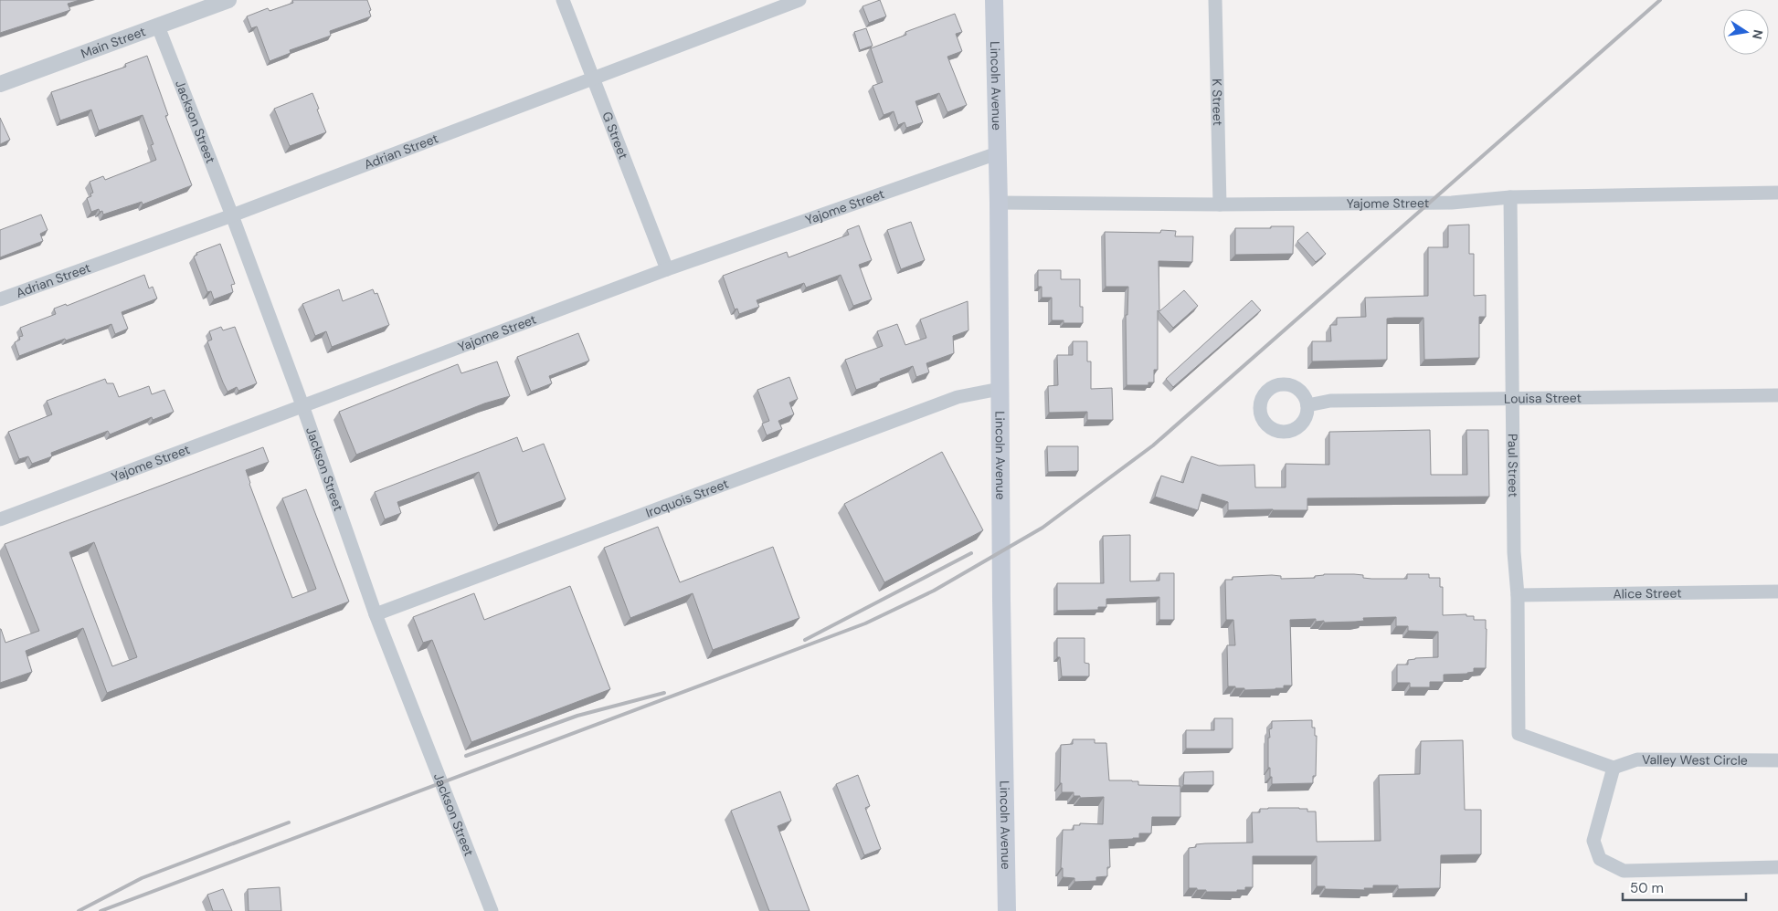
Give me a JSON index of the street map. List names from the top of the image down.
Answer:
{
  "streets": {
    "main road": ["Lincoln Avenue"],
    "street": [
      "Main Street",
      "K Street",
      "Jackson Street",
      "G Street",
      "Adrian Street",
      "Yajome Street",
      "Louisa Street",
      "Paul Street",
      "Iroquois Street",
      "Alice Street",
      "Valley West Circle"
    ]
  },
  "crossings": [
    ["Main Street", "Jackson Street"],
    ["Lincoln Avenue", "Yajome Street"],
    ["Lincoln Avenue", "Iroquois Street"],
    ["K Street", "Yajome Street"],
    ["Jackson Street", "Adrian Street"],
    ["Jackson Street", "Yajome Street"],
    ["Jackson Street", "Iroquois Street"],
    ["G Street", "Adrian Street"],
    ["G Street", "Yajome Street"],
    ["Yajome Street", "Paul Street"],
    ["Louisa Street", "Paul Street"],
    ["Paul Street", "Alice Street"],
    ["Paul Street", "Valley West Circle"]
  ],
  "scale_bar": "50 m",
  "north": "right"
}
